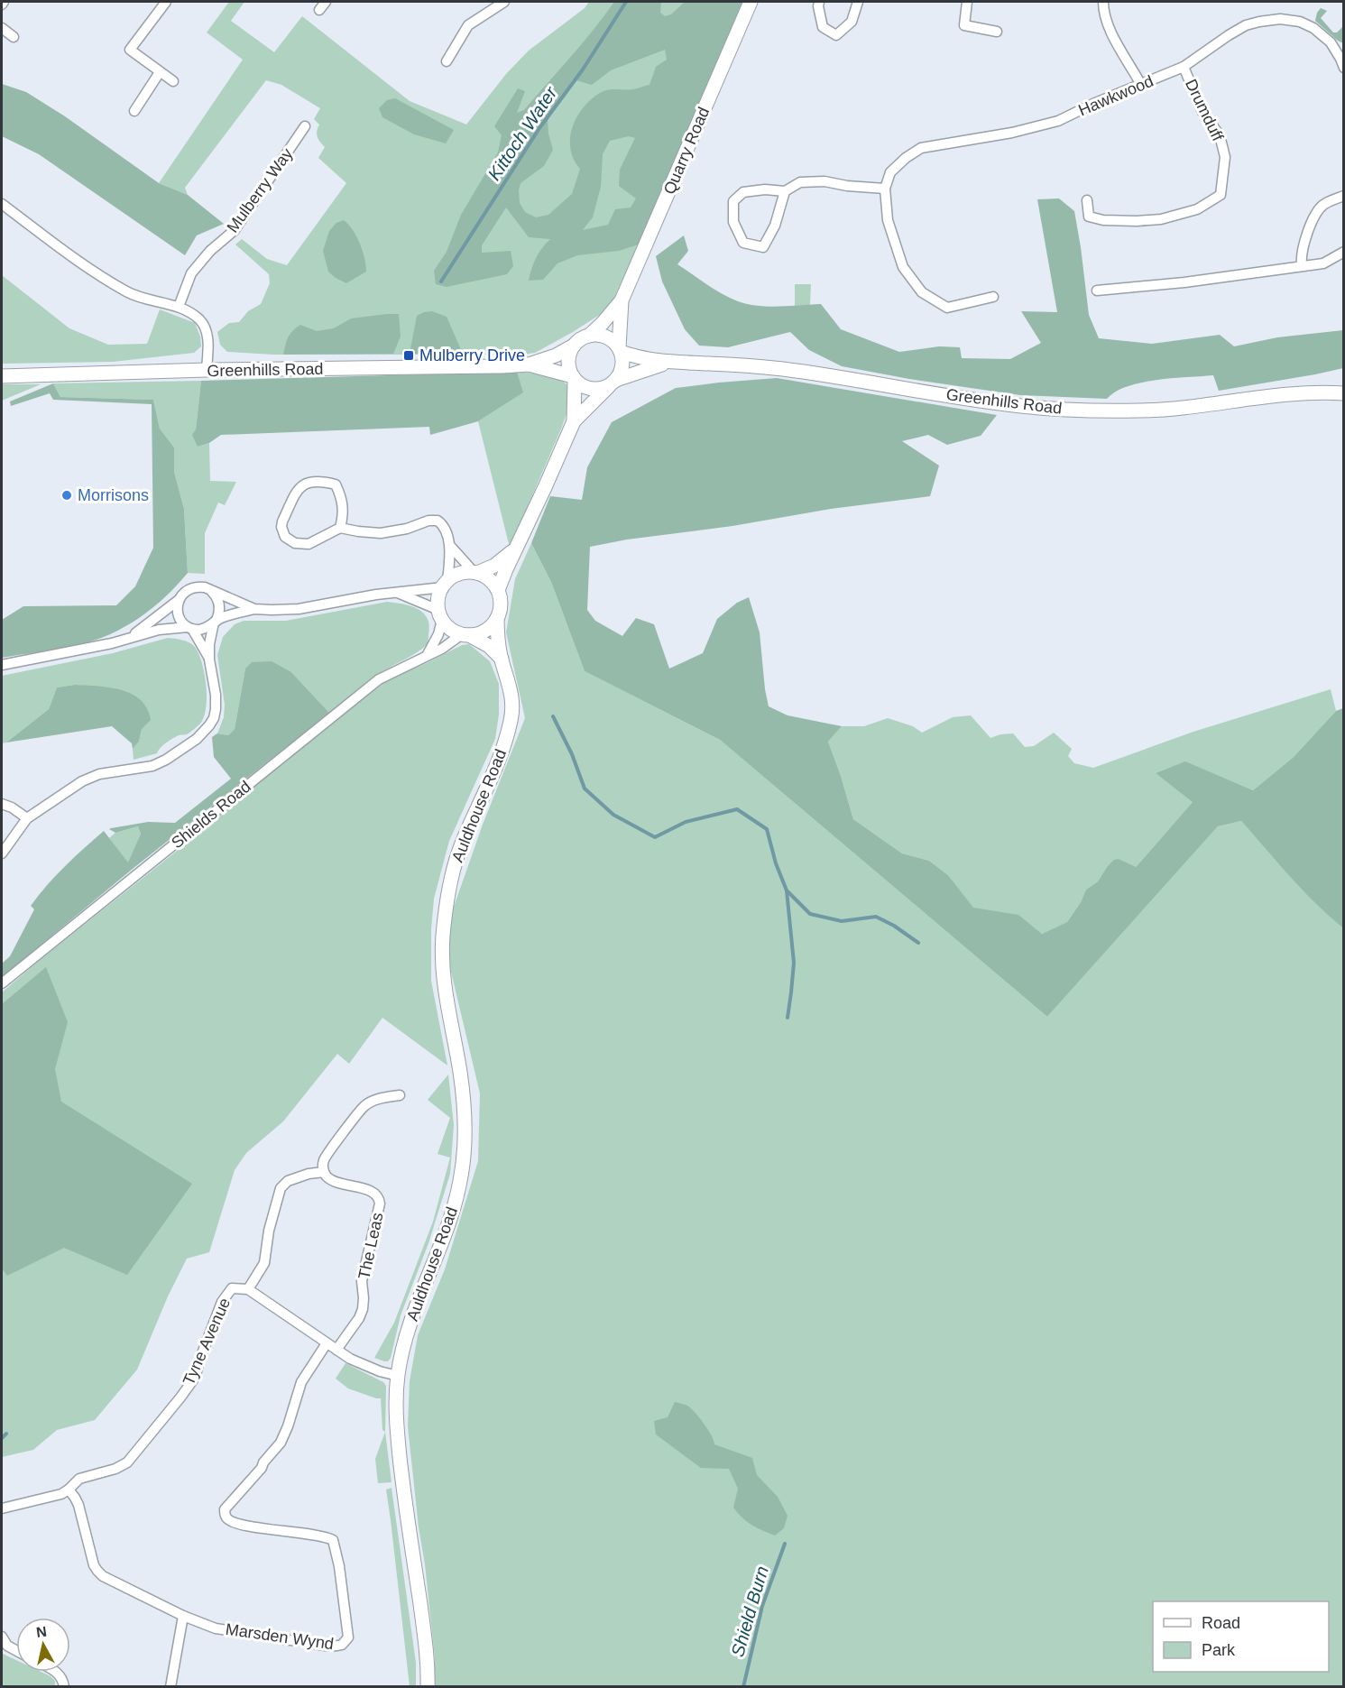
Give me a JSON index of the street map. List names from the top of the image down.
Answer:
{
  "streets": {
    "street": [
      "Hawkwood",
      "Drumduff",
      "Quarry Road",
      "Mulberry Way",
      "Greenhills Road",
      "Auldhouse Road",
      "Shields Road",
      "The Leas",
      "Tyne Avenue",
      "Marsden Wynd"
    ]
  },
  "crossings": [
    ["Hawkwood", "Drumduff"],
    ["Quarry Road", "Greenhills Road"],
    ["Auldhouse Road", "Shields Road"],
    ["Auldhouse Road", "Tyne Avenue"],
    ["The Leas", "Tyne Avenue"],
    ["Tyne Avenue", "Marsden Wynd"]
  ],
  "water": ["Kittoch Water", "Shield Burn"],
  "places": {
    "transit": ["Mulberry Drive"],
    "other": ["Morrisons"]
  },
  "legend": ["Road", "Park"],
  "north": "top"
}
